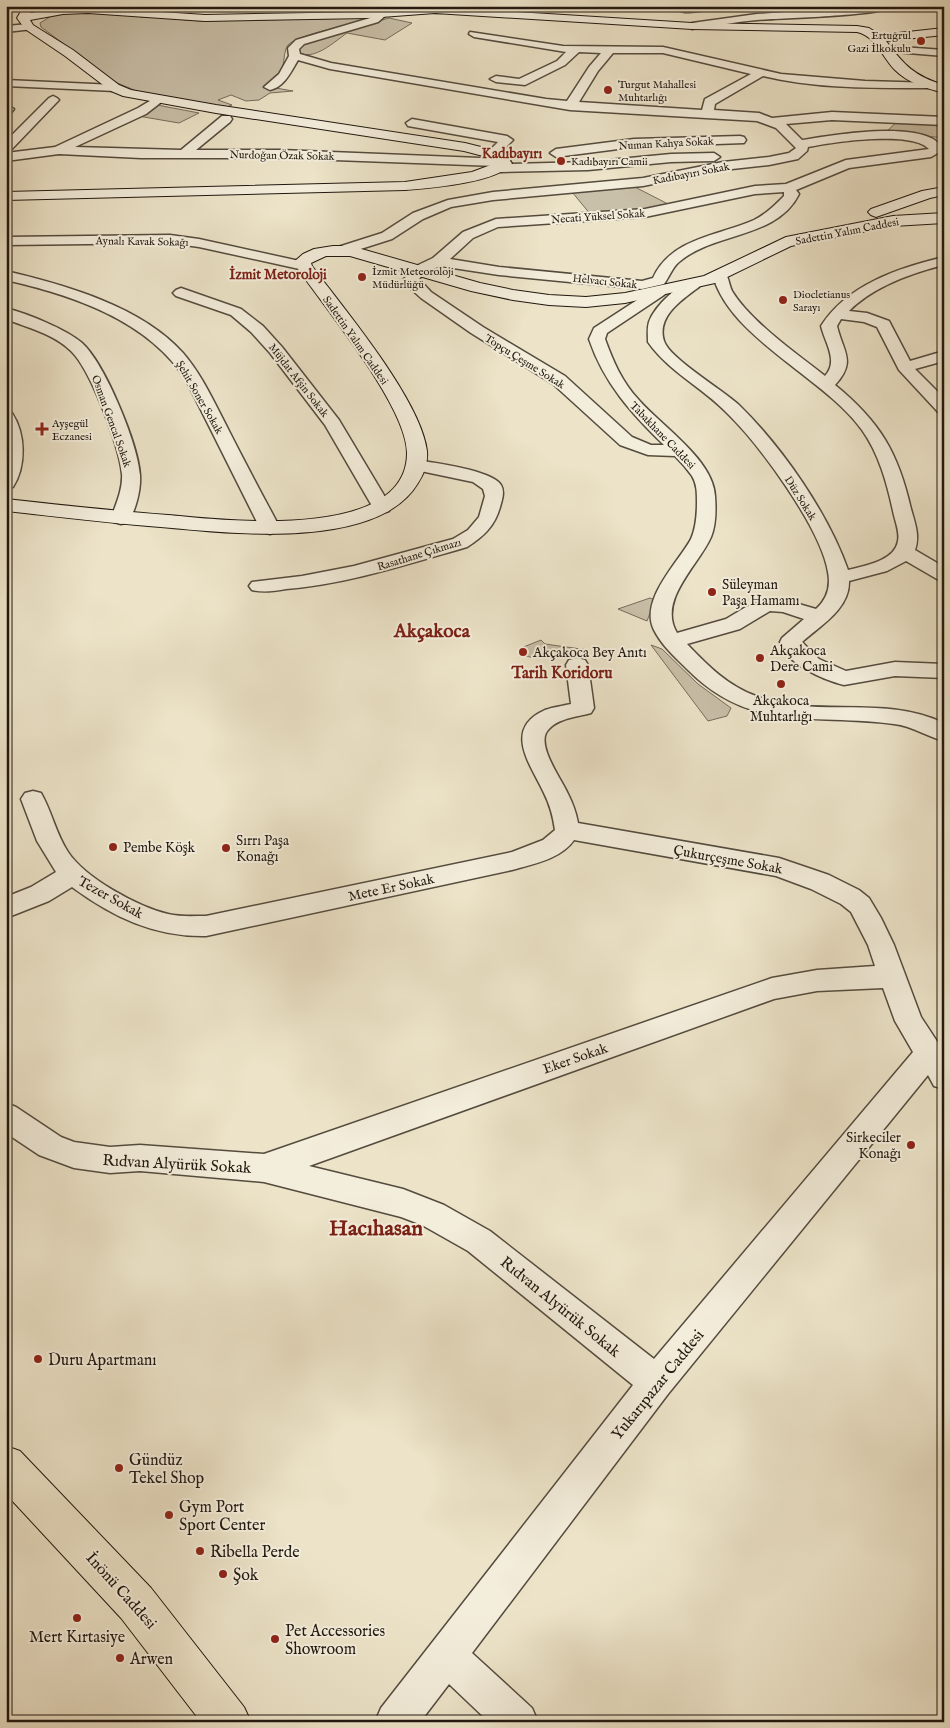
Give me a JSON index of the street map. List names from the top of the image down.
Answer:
{
  "streets": {
    "main road": ["Sadettin Yalım Caddesi", "İnönü Caddesi"],
    "street": [
      "Numan Kahya Sokak",
      "Nurdoğan Özak Sokak",
      "Kadıbayırı Sokak",
      "Necati Yüksel Sokak",
      "Aynalı Kavak Sokağı",
      "Helvacı Sokak",
      "Topçu Çeşme Sokak",
      "Müjdat Afşin Sokak",
      "Şehit Soner Sokak",
      "Osman Gencal Sokak",
      "Tabakhane Caddesi",
      "Düz Sokak",
      "Rasathane Çıkmazı",
      "Çukurçeşme Sokak",
      "Mete Er Sokak",
      "Tezer Sokak",
      "Eker Sokak",
      "Rıdvan Alyürük Sokak",
      "Yukarıpazar Caddesi"
    ]
  },
  "crossings": [
    ["Numan Kahya Sokak", "Nurdoğan Özak Sokak"],
    ["Kadıbayırı Sokak", "Necati Yüksel Sokak"],
    ["Kadıbayırı Sokak", "Sadettin Yalım Caddesi"],
    ["Necati Yüksel Sokak", "Sadettin Yalım Caddesi"],
    ["Necati Yüksel Sokak", "Helvacı Sokak"],
    ["Necati Yüksel Sokak", "Topçu Çeşme Sokak"],
    ["Sadettin Yalım Caddesi", "Aynalı Kavak Sokağı"],
    ["Sadettin Yalım Caddesi", "Topçu Çeşme Sokak"],
    ["Sadettin Yalım Caddesi", "Tabakhane Caddesi"],
    ["Sadettin Yalım Caddesi", "Düz Sokak"],
    ["Sadettin Yalım Caddesi", "Rasathane Çıkmazı"],
    ["Topçu Çeşme Sokak", "Tabakhane Caddesi"],
    ["Çukurçeşme Sokak", "Mete Er Sokak"],
    ["Çukurçeşme Sokak", "Eker Sokak"],
    ["Çukurçeşme Sokak", "Yukarıpazar Caddesi"],
    ["Mete Er Sokak", "Tezer Sokak"],
    ["Eker Sokak", "Rıdvan Alyürük Sokak"],
    ["Rıdvan Alyürük Sokak", "Yukarıpazar Caddesi"]
  ],
  "districts": [
    "Kadıbayırı",
    "İzmit Metoroloji",
    "Akçakoca",
    "Tarih Koridoru",
    "Hacıhasan"
  ],
  "places": {
    "other": [
      "Ertuğrul Gazi İlkokulu",
      "Turgut Mahallesi Muhtarlığı",
      "Kadıbayırı Camii",
      "İzmit Meteoroloji Müdürlüğü",
      "Diocletianus Sarayı",
      "Süleyman Paşa Hamamı",
      "Akçakoca Bey Anıtı",
      "Akçakoca Dere Cami",
      "Akçakoca Muhtarlığı",
      "Pembe Köşk",
      "Sırrı Paşa Konağı",
      "Sirkeciler Konağı",
      "Duru Apartmanı",
      "Gündüz Tekel Shop",
      "Gym Port Sport Center",
      "Ribella Perde",
      "Şok",
      "Mert Kırtasiye",
      "Pet Accessories Showroom",
      "Arwen"
    ],
    "health": ["Ayşegül Eczanesi"]
  }
}
